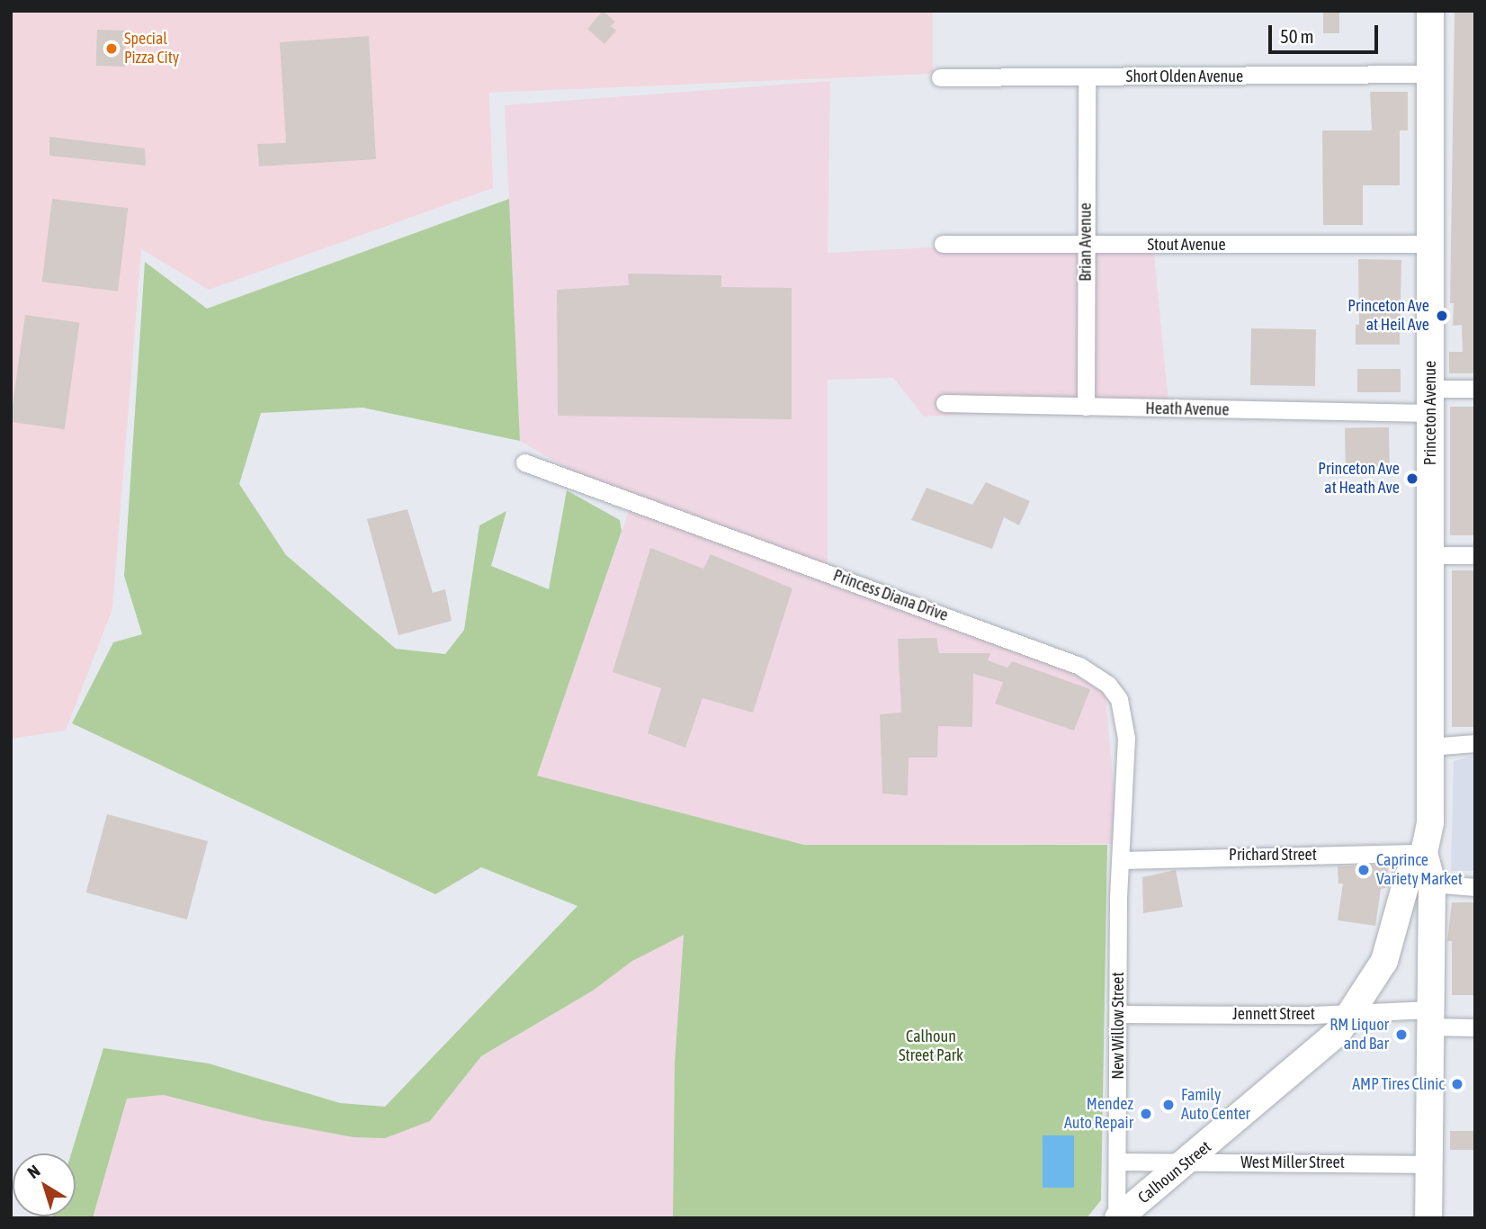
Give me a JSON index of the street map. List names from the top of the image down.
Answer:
{
  "streets": {
    "main road": ["Princeton Avenue", "Calhoun Street"],
    "street": [
      "Short Olden Avenue",
      "Brian Avenue",
      "Stout Avenue",
      "Heath Avenue",
      "Princess Diana Drive",
      "Prichard Street",
      "Jennett Street",
      "New Willow Street",
      "West Miller Street"
    ]
  },
  "crossings": [
    ["Short Olden Avenue", "Brian Avenue"],
    ["Short Olden Avenue", "Princeton Avenue"],
    ["Brian Avenue", "Stout Avenue"],
    ["Brian Avenue", "Heath Avenue"],
    ["Stout Avenue", "Princeton Avenue"],
    ["Heath Avenue", "Princeton Avenue"],
    ["Princeton Avenue", "Prichard Street"],
    ["Princeton Avenue", "Calhoun Street"],
    ["Princess Diana Drive", "New Willow Street"],
    ["Prichard Street", "New Willow Street"],
    ["Prichard Street", "Calhoun Street"],
    ["Jennett Street", "New Willow Street"],
    ["Jennett Street", "Calhoun Street"],
    ["New Willow Street", "West Miller Street"],
    ["New Willow Street", "Calhoun Street"],
    ["West Miller Street", "Calhoun Street"]
  ],
  "parks": ["Calhoun Street Park"],
  "places": [
    "Special Pizza City",
    "Princeton Ave at Heil Ave",
    "Princeton Ave at Heath Ave",
    "Caprince Variety Market",
    "RM Liquor and Bar",
    "AMP Tires Clinic",
    "Family Auto Center",
    "Mendez Auto Repair"
  ],
  "scale_bar": "50 m",
  "north": "top left"
}
